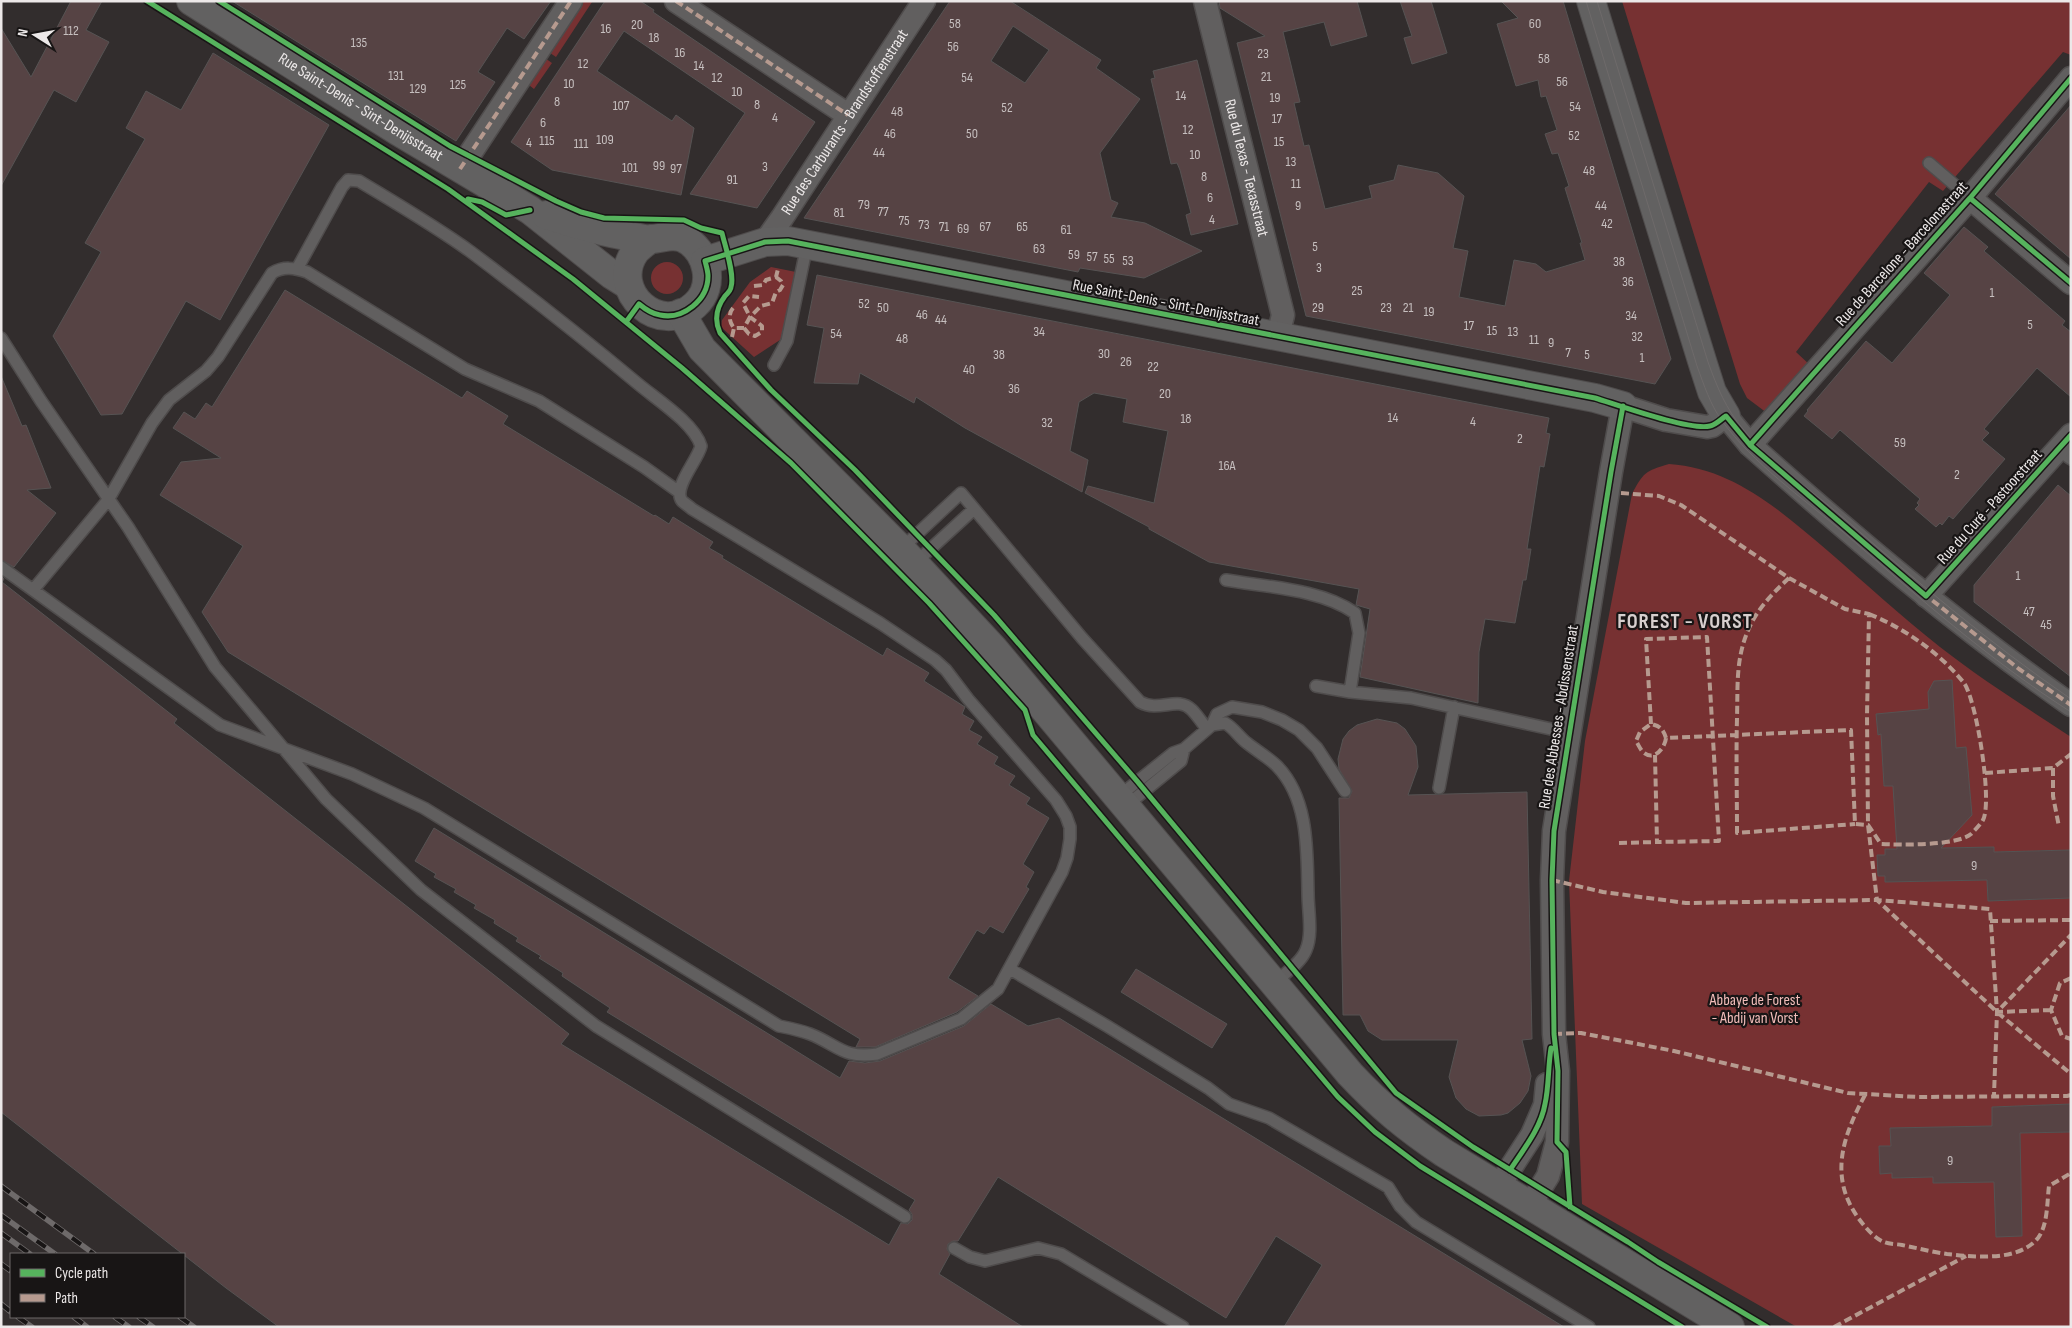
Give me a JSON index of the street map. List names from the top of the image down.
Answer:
{
  "streets": {
    "main road": ["Rue Saint-Denis - Sint-Denijsstraat"],
    "street": [
      "Rue des Carburants - Brandstoffenstraat",
      "Rue du Texas - Texasstraat",
      "Rue de Barcelone - Barcelonastraat",
      "Rue du Curé - Pastoorstraat",
      "Rue des Abbesses - Abdissenstraat"
    ]
  },
  "crossings": [
    ["Rue Saint-Denis - Sint-Denijsstraat", "Rue des Carburants - Brandstoffenstraat"],
    ["Rue Saint-Denis - Sint-Denijsstraat", "Rue du Texas - Texasstraat"],
    ["Rue Saint-Denis - Sint-Denijsstraat", "Rue des Abbesses - Abdissenstraat"]
  ],
  "districts": ["FOREST - VORST"],
  "parks": ["Abbaye de Forest - Abdij van Vorst"],
  "house_numbers": [
    "58",
    "60",
    "20",
    "16",
    "112",
    "18",
    "135",
    "56",
    "16",
    "23",
    "58",
    "12",
    "14",
    "131",
    "21",
    "12",
    "54",
    "56",
    "10",
    "125",
    "129",
    "10",
    "14",
    "19",
    "8",
    "8",
    "107",
    "54",
    "52",
    "48",
    "4",
    "17",
    "6",
    "12",
    "46",
    "50",
    "52",
    "109",
    "115",
    "15",
    "4",
    "111",
    "44",
    "10",
    "13",
    "99",
    "3",
    "101",
    "97",
    "48",
    "8",
    "91",
    "11",
    "6",
    "79",
    "9",
    "44",
    "77",
    "81",
    "4",
    "75",
    "42",
    "73",
    "71",
    "67",
    "65",
    "69",
    "61",
    "5",
    "63",
    "59",
    "57",
    "55",
    "53",
    "38",
    "3",
    "36",
    "25",
    "1",
    "52",
    "50",
    "29",
    "23",
    "21",
    "19",
    "46",
    "34",
    "44",
    "5",
    "17",
    "15",
    "34",
    "13",
    "54",
    "32",
    "48",
    "11",
    "9",
    "7",
    "30",
    "38",
    "5",
    "1",
    "26",
    "22",
    "40",
    "36",
    "20",
    "14",
    "18",
    "4",
    "32",
    "2",
    "59",
    "16A",
    "2",
    "1",
    "47",
    "45",
    "9",
    "9"
  ],
  "legend": ["Cycle path", "Path"],
  "north": "left"
}
